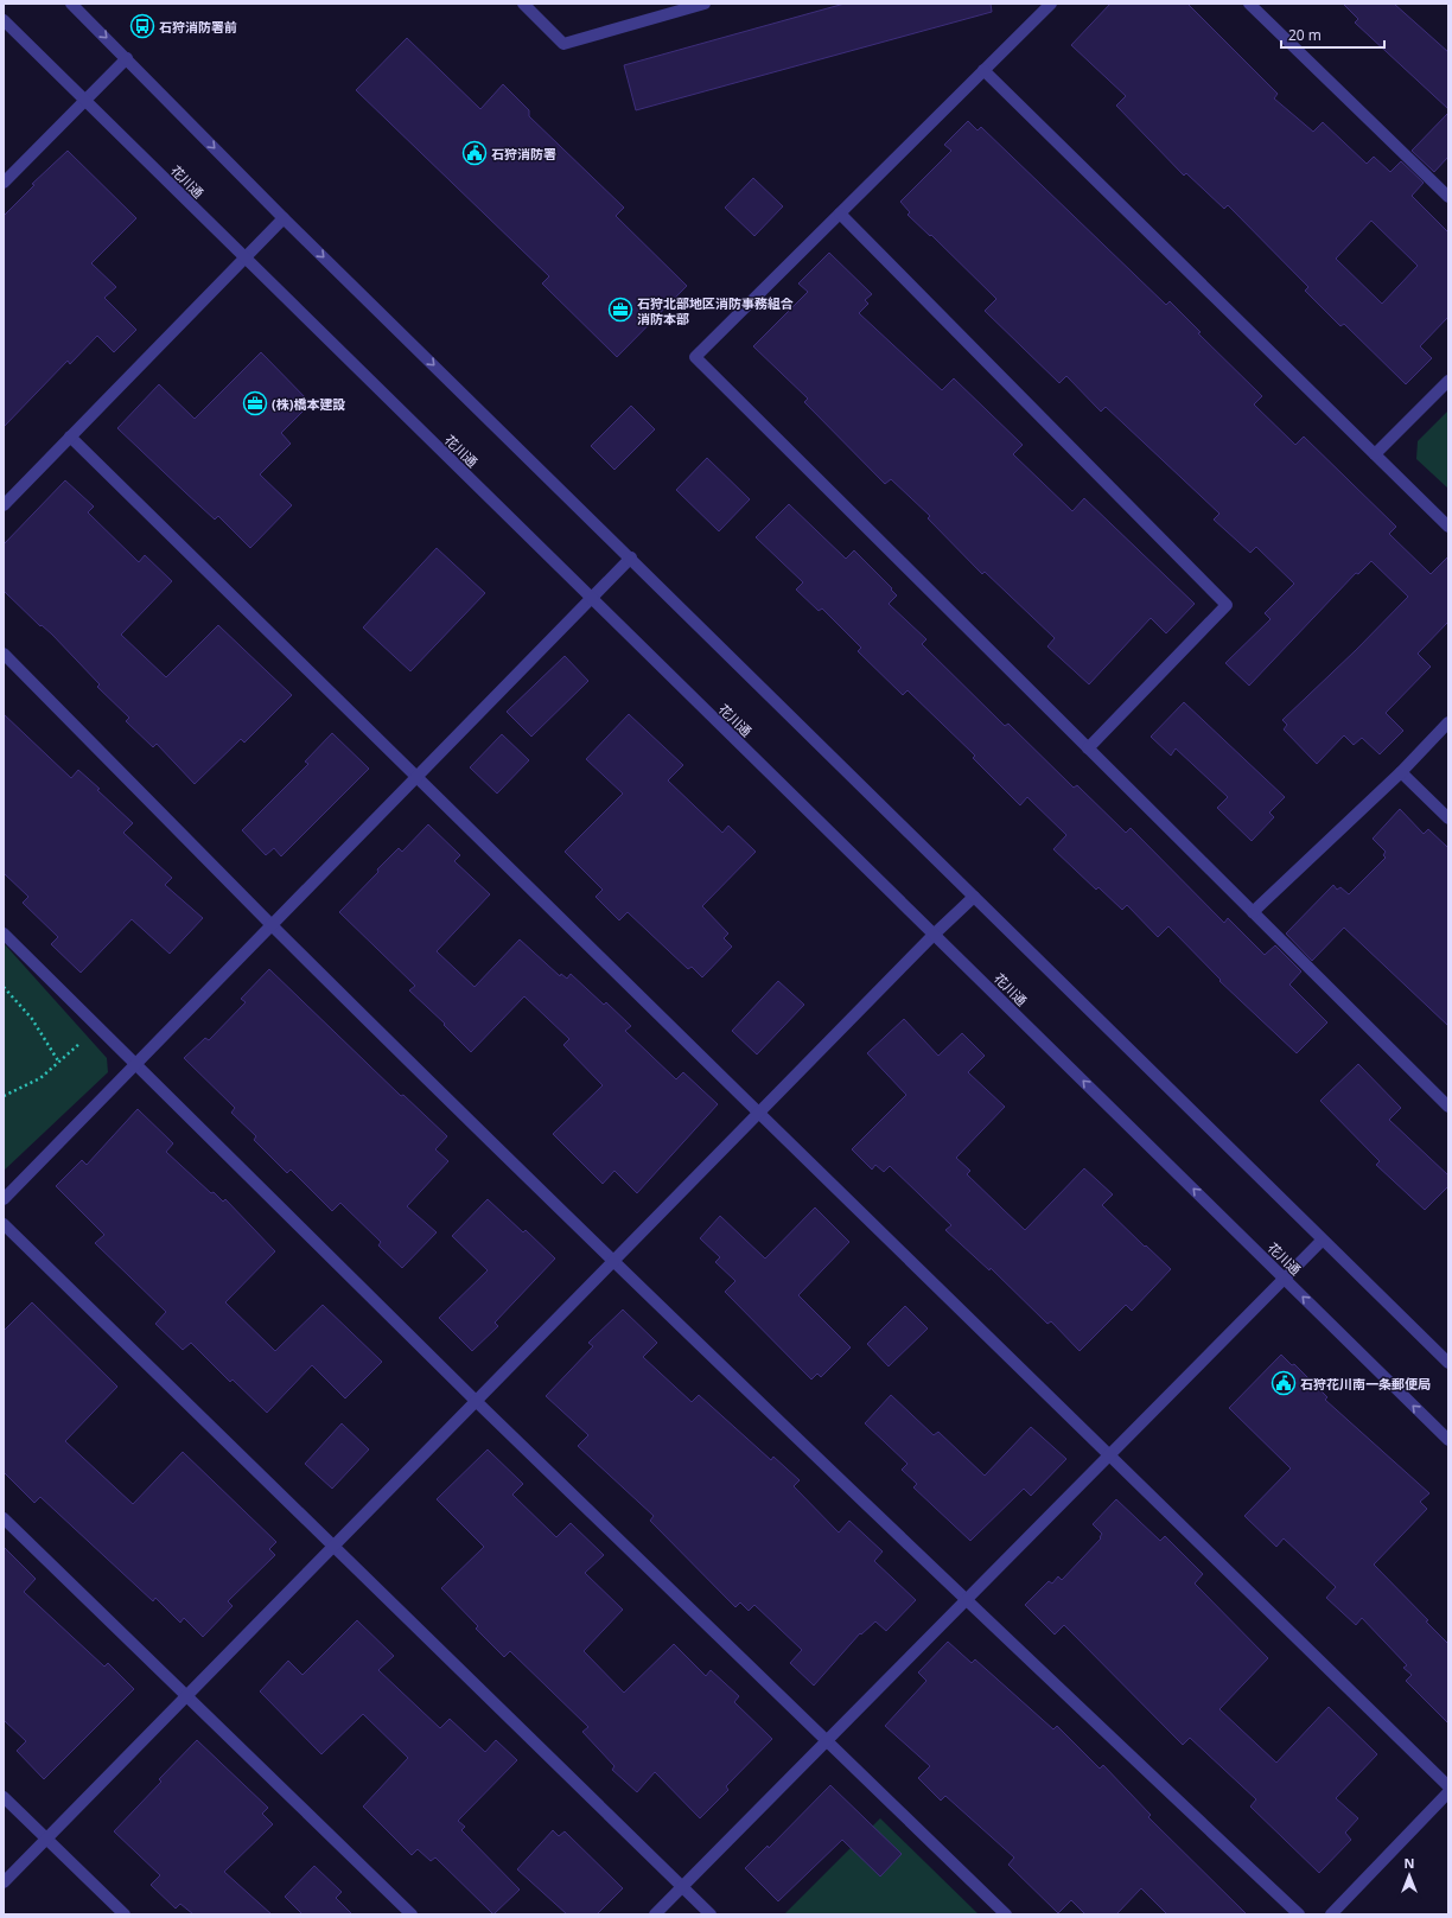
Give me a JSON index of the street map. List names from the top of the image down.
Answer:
{
  "streets": {
    "street": ["花川通"]
  },
  "places": {
    "bus stop": ["石狩消防署前"],
    "public building": ["石狩消防署", "石狩花川南一条郵便局"],
    "office": ["石狩北部地区消防事務組合 消防本部", "(株)橋本建設"]
  },
  "scale_bar": "20 m",
  "north": "top"
}
